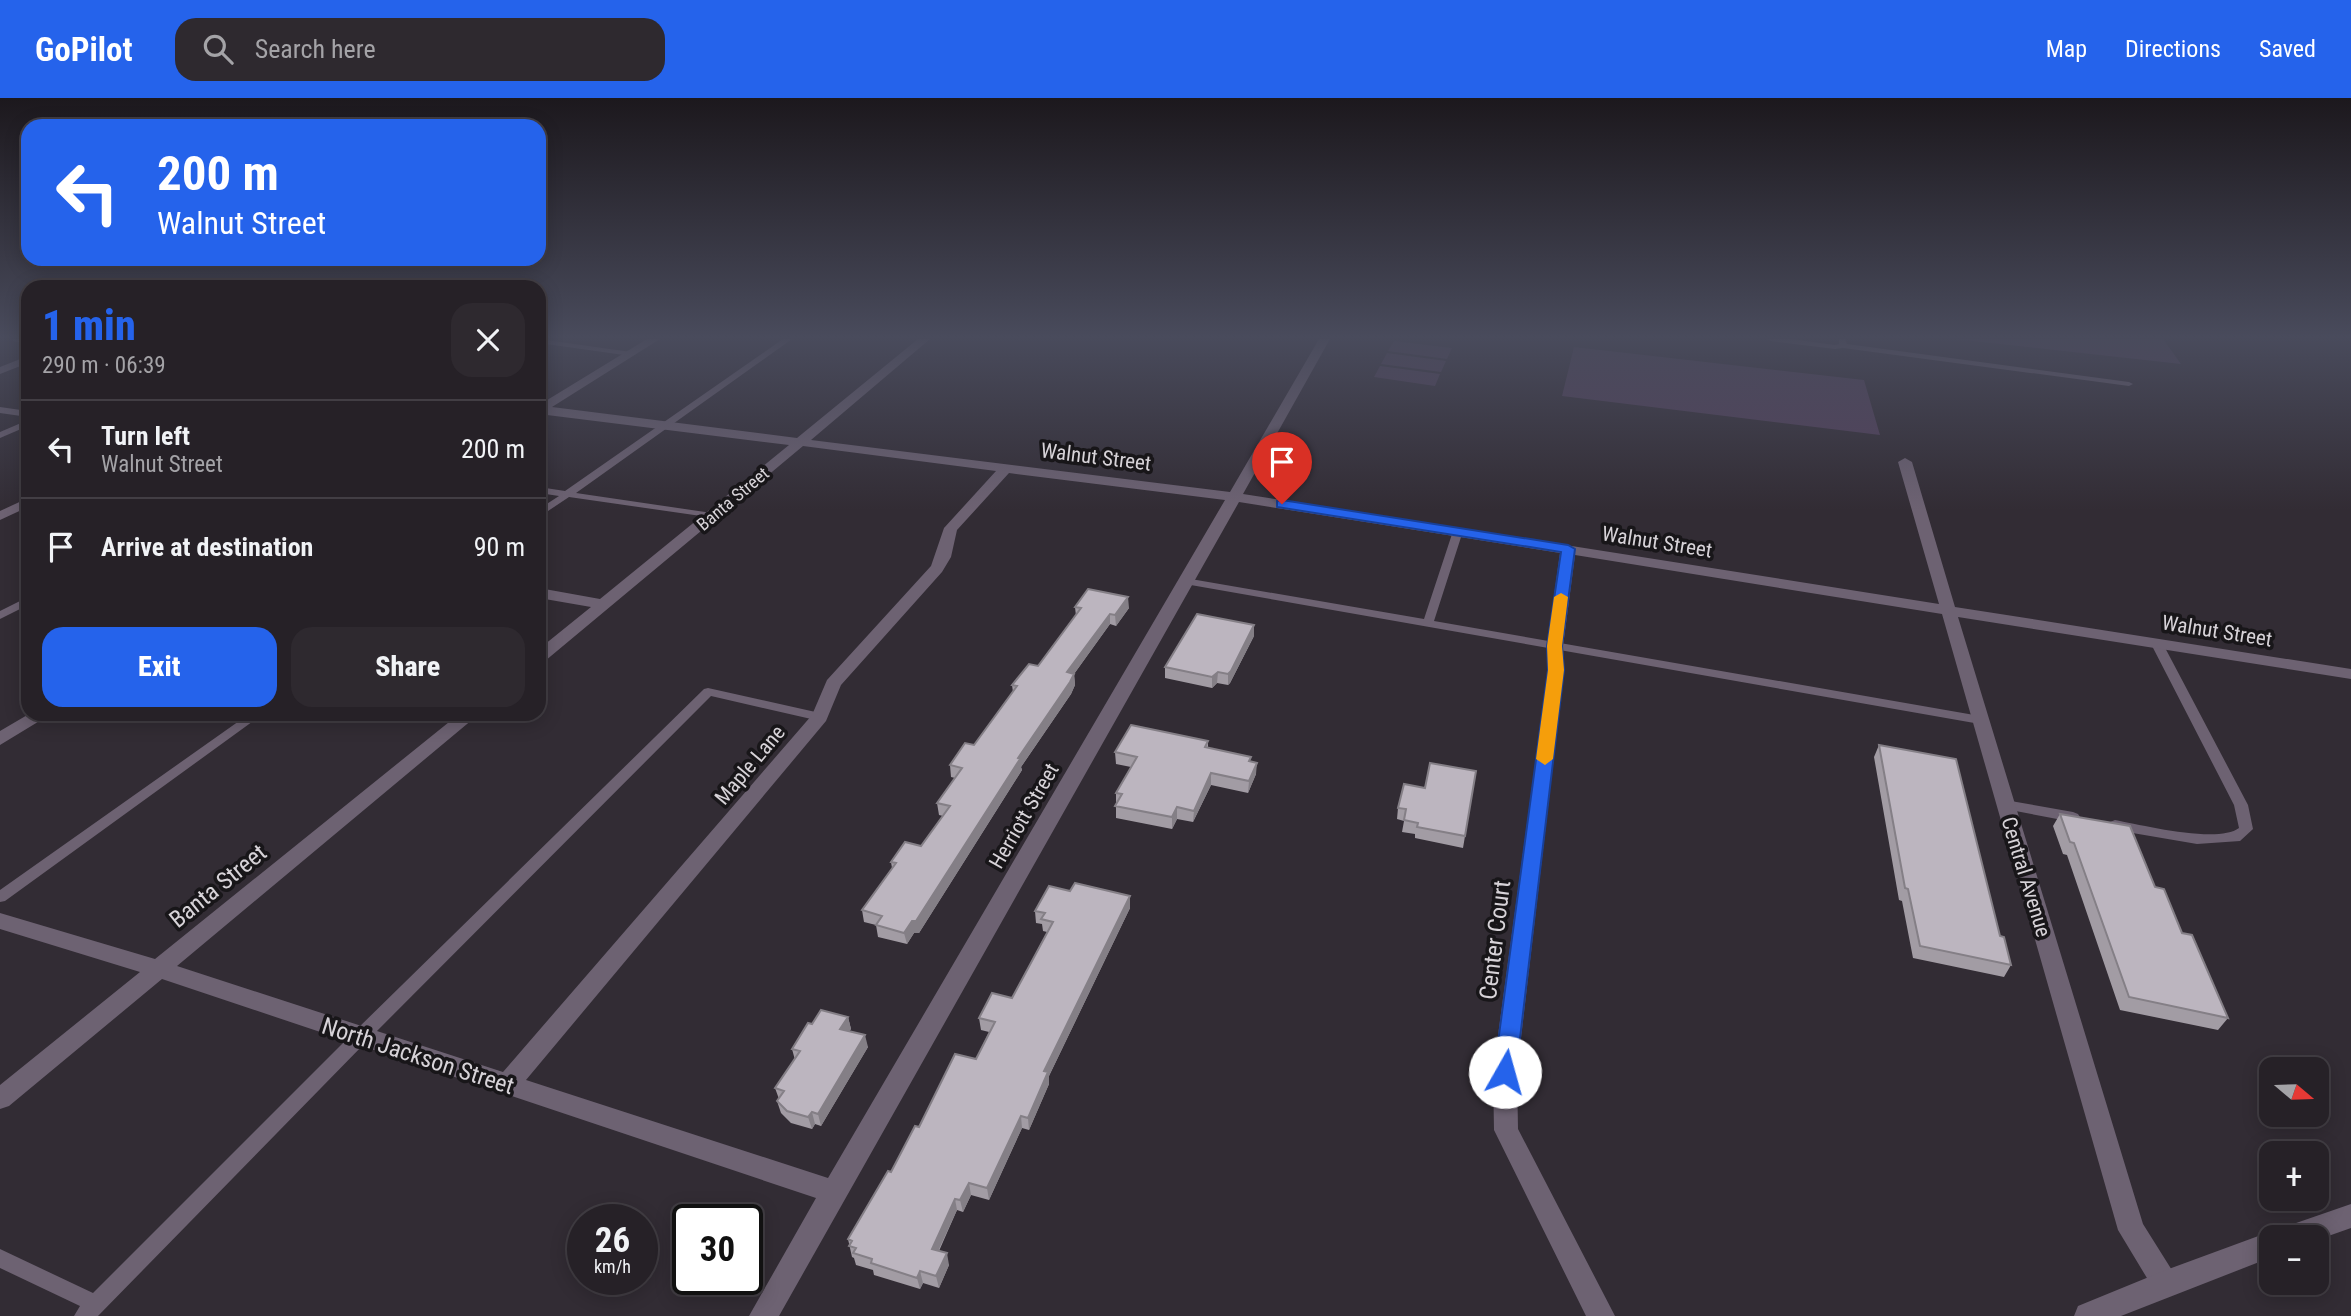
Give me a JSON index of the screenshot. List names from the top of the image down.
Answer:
{
  "streets": {
    "street": [
      "Walnut Street",
      "Banta Street",
      "Maple Lane",
      "Herriott Street",
      "Central Avenue",
      "Center Court",
      "North Jackson Street"
    ]
  },
  "crossings": [
    ["Walnut Street", "Banta Street"],
    ["Walnut Street", "Maple Lane"],
    ["Walnut Street", "Herriott Street"],
    ["Walnut Street", "Central Avenue"],
    ["Walnut Street", "Center Court"],
    ["Banta Street", "North Jackson Street"],
    ["Maple Lane", "North Jackson Street"],
    ["Herriott Street", "North Jackson Street"]
  ],
  "north": "right",
  "page": {
    "header": "GoPilot",
    "search": "Search here",
    "nav": ["Map", "Directions", "Saved"],
    "turn": ["200 m", "Walnut Street"],
    "heading": ["1 min", "290 m · 06:39"],
    "list": [
      {
        "name": "Turn left",
        "note": "Walnut Street",
        "value": "200 m"
      },
      {
        "name": "Arrive at destination",
        "value": "90 m"
      }
    ],
    "buttons": ["Exit", "Share"],
    "map_buttons": ["+", "−"],
    "speed": "26 km/h",
    "limit": "30"
  }
}
